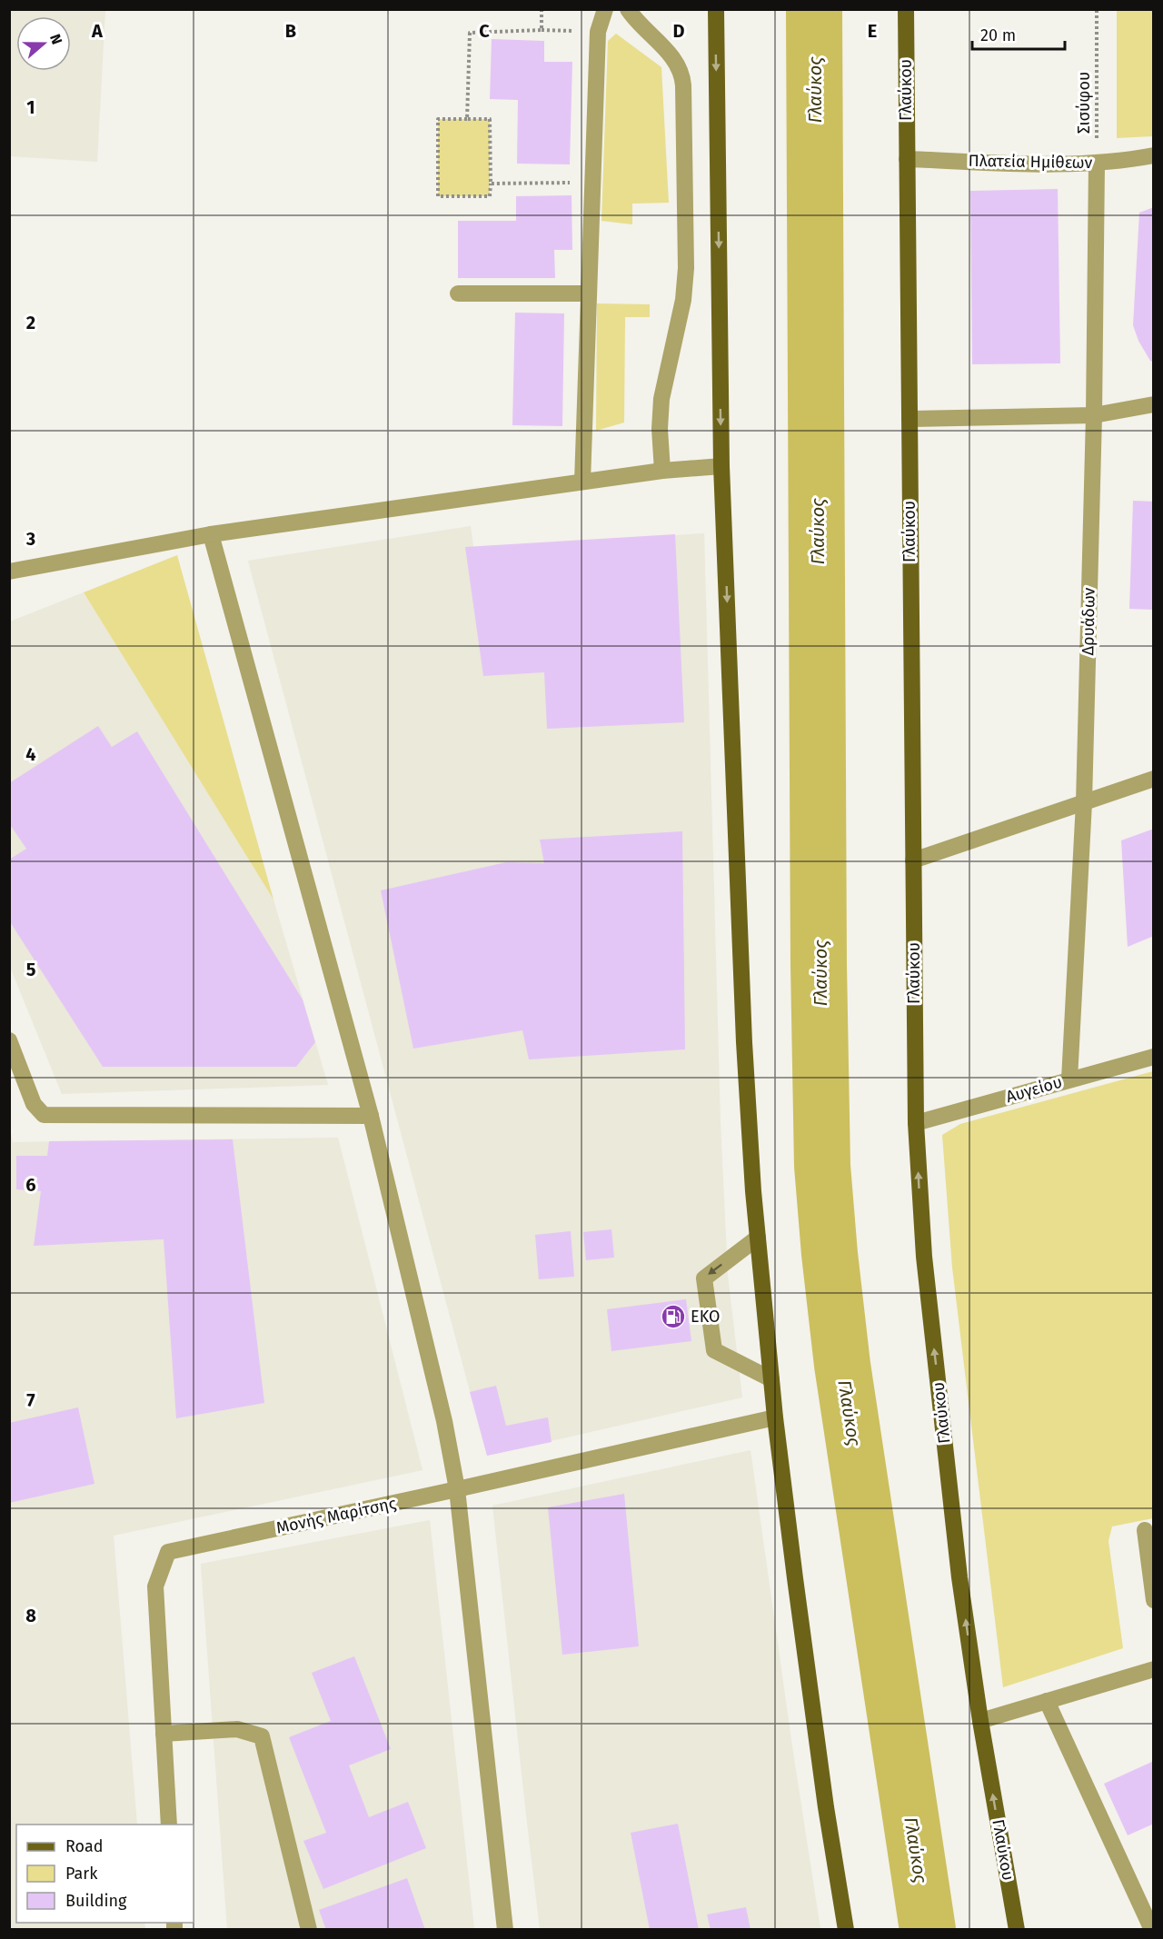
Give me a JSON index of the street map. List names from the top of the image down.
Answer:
{
  "streets": {
    "main road": ["Γλαύκου"],
    "street": [
      "Πλατεία Ημίθεων",
      "Δρυάδων",
      "Αυγείου",
      "Μονής Μαρίτσης"
    ],
    "path": ["Σισύφου"]
  },
  "crossings": [
    ["Γλαύκου", "Πλατεία Ημίθεων"],
    ["Γλαύκου", "Αυγείου"],
    ["Σισύφου", "Πλατεία Ημίθεων"],
    ["Σισύφου", "Δρυάδων"],
    ["Πλατεία Ημίθεων", "Δρυάδων"],
    ["Δρυάδων", "Αυγείου"]
  ],
  "one_way": ["Γλαύκου"],
  "water": ["Γλαύκος"],
  "places": {
    "fuel station": ["EKO"]
  },
  "legend": ["Road", "Park", "Building"],
  "scale_bar": "20 m",
  "north": "right",
  "grid": {
    "columns": [
      "A",
      "B",
      "C",
      "D",
      "E"
    ],
    "rows": [
      "1",
      "2",
      "3",
      "4",
      "5",
      "6",
      "7",
      "8"
    ]
  }
}
